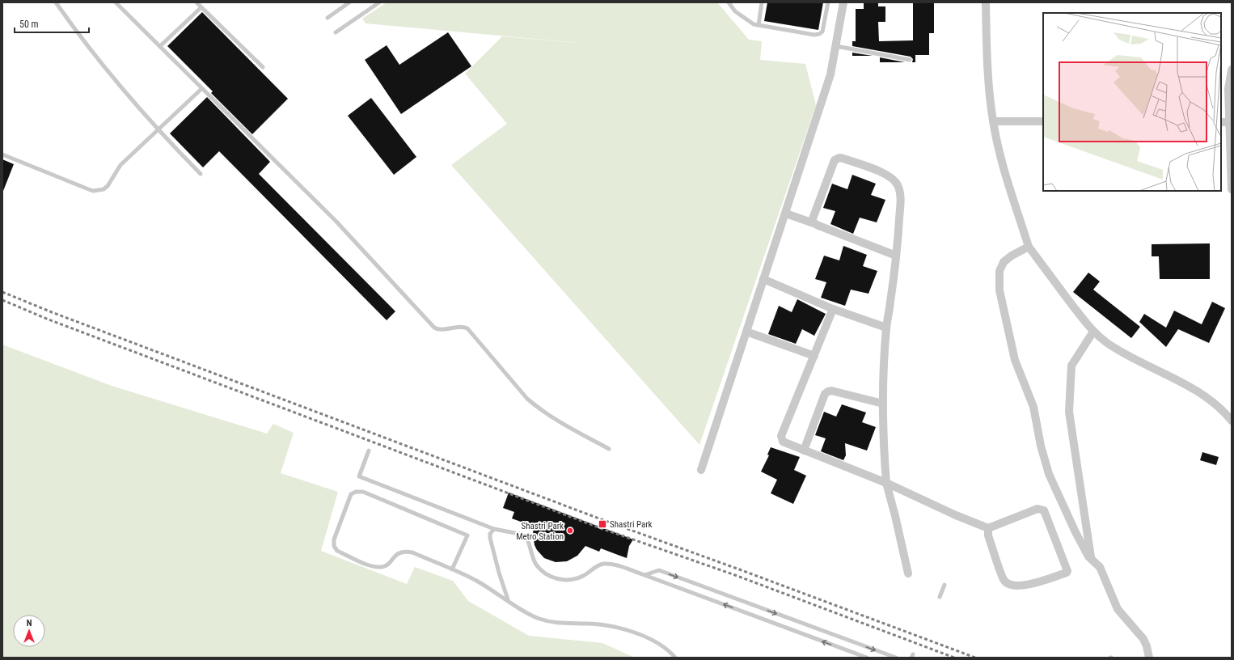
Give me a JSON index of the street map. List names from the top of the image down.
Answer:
{
  "places": {
    "transit": ["Shastri Park"],
    "other": ["Shastri Park Metro Station"]
  },
  "scale_bar": "50 m",
  "north": "top"
}
